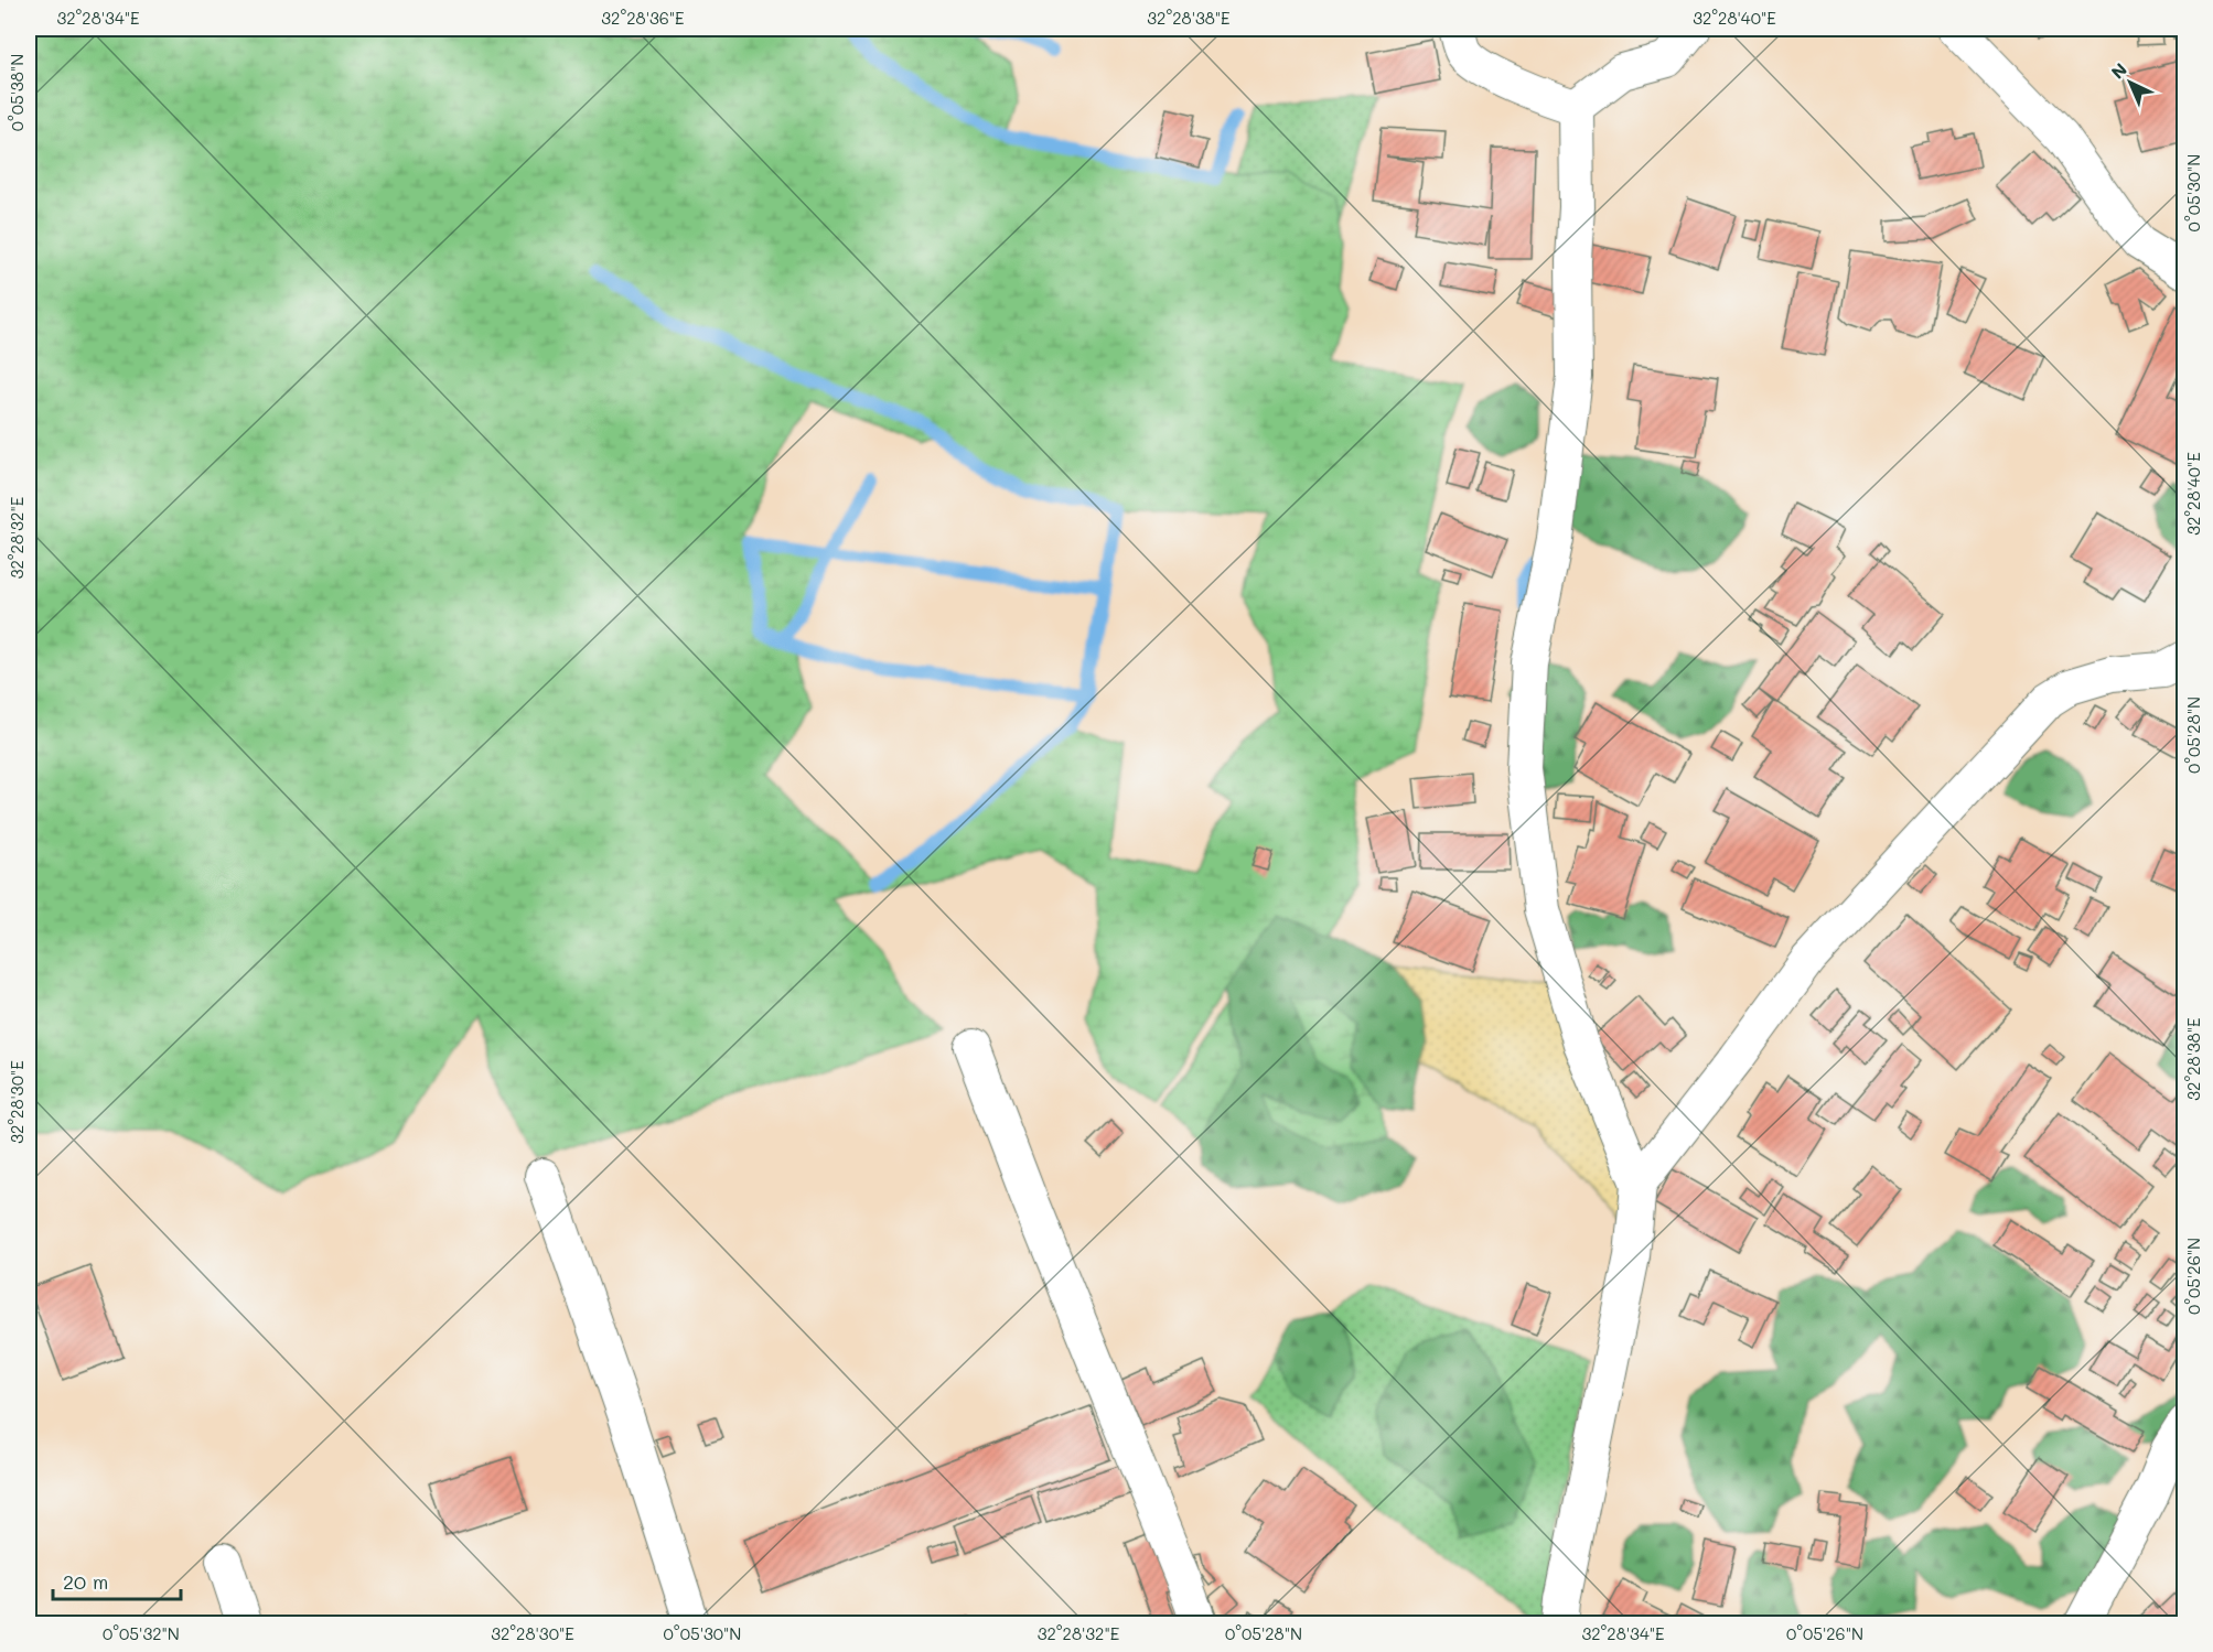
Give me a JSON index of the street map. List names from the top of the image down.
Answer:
{
  "scale_bar": "20 m",
  "north": "top left",
  "coordinates": [
    "32°28'34\"E",
    "32°28'36\"E",
    "32°28'38\"E",
    "32°28'40\"E",
    "0°05'38\"N",
    "0°05'30\"N",
    "32°28'32\"E",
    "0°05'28\"N",
    "32°28'30\"E",
    "0°05'26\"N",
    "0°05'32\"N"
  ]
}
